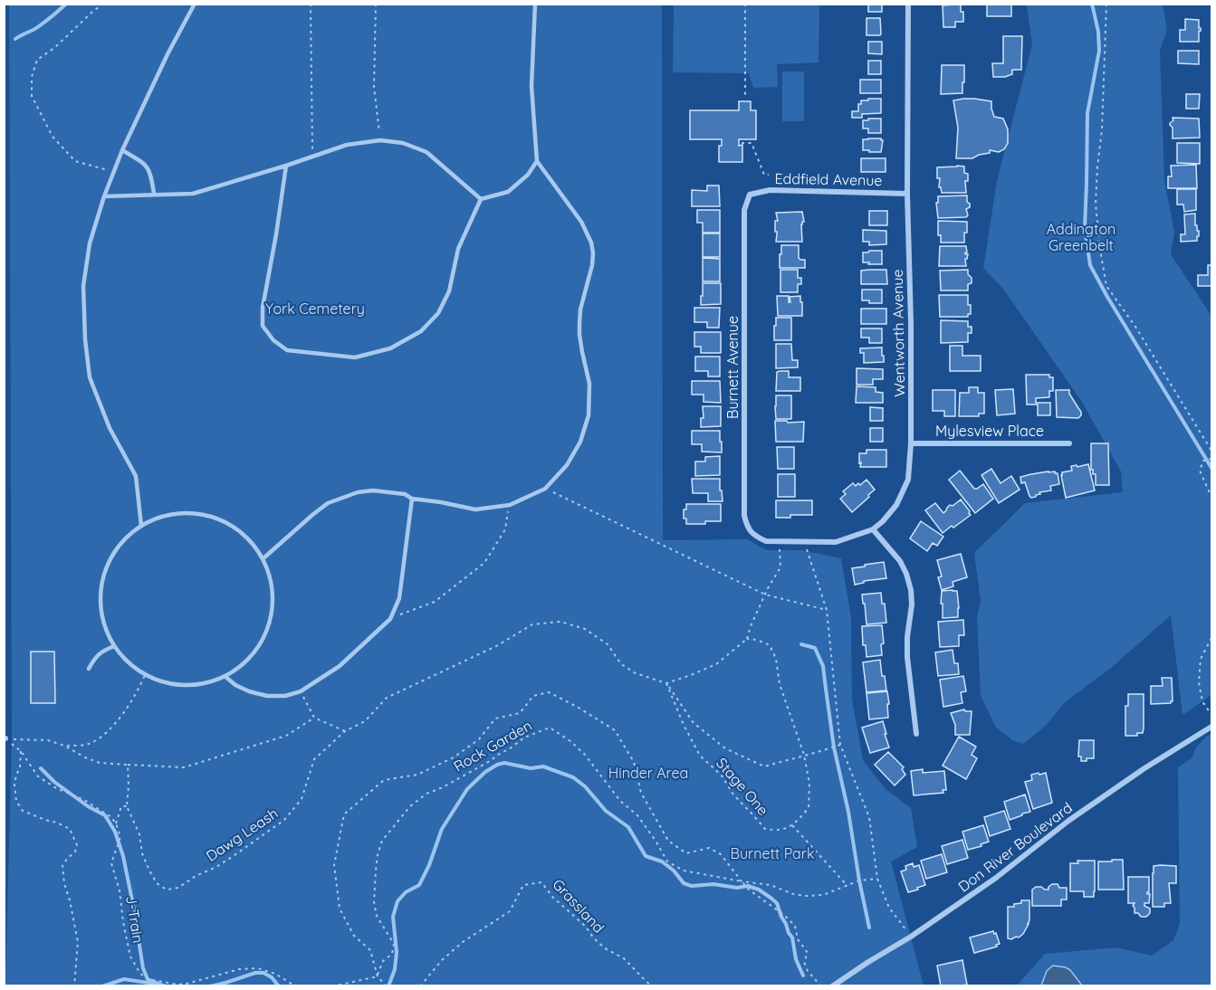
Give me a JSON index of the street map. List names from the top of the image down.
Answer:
{
  "streets": {
    "street": [
      "Eddfield Avenue",
      "Wentworth Avenue",
      "Burnett Avenue",
      "Mylesview Place",
      "Don River Boulevard"
    ],
    "path": [
      "Rock Garden",
      "Stage One",
      "Dawg Leash",
      "Grassland",
      "J-Train"
    ]
  },
  "crossings": [
    ["Eddfield Avenue", "Wentworth Avenue"],
    ["Eddfield Avenue", "Burnett Avenue"],
    ["Wentworth Avenue", "Burnett Avenue"],
    ["Wentworth Avenue", "Mylesview Place"],
    ["Stage One", "Dawg Leash"]
  ],
  "parks": [
    "Addington Greenbelt",
    "York Cemetery",
    "Hinder Area",
    "Burnett Park"
  ]
}
